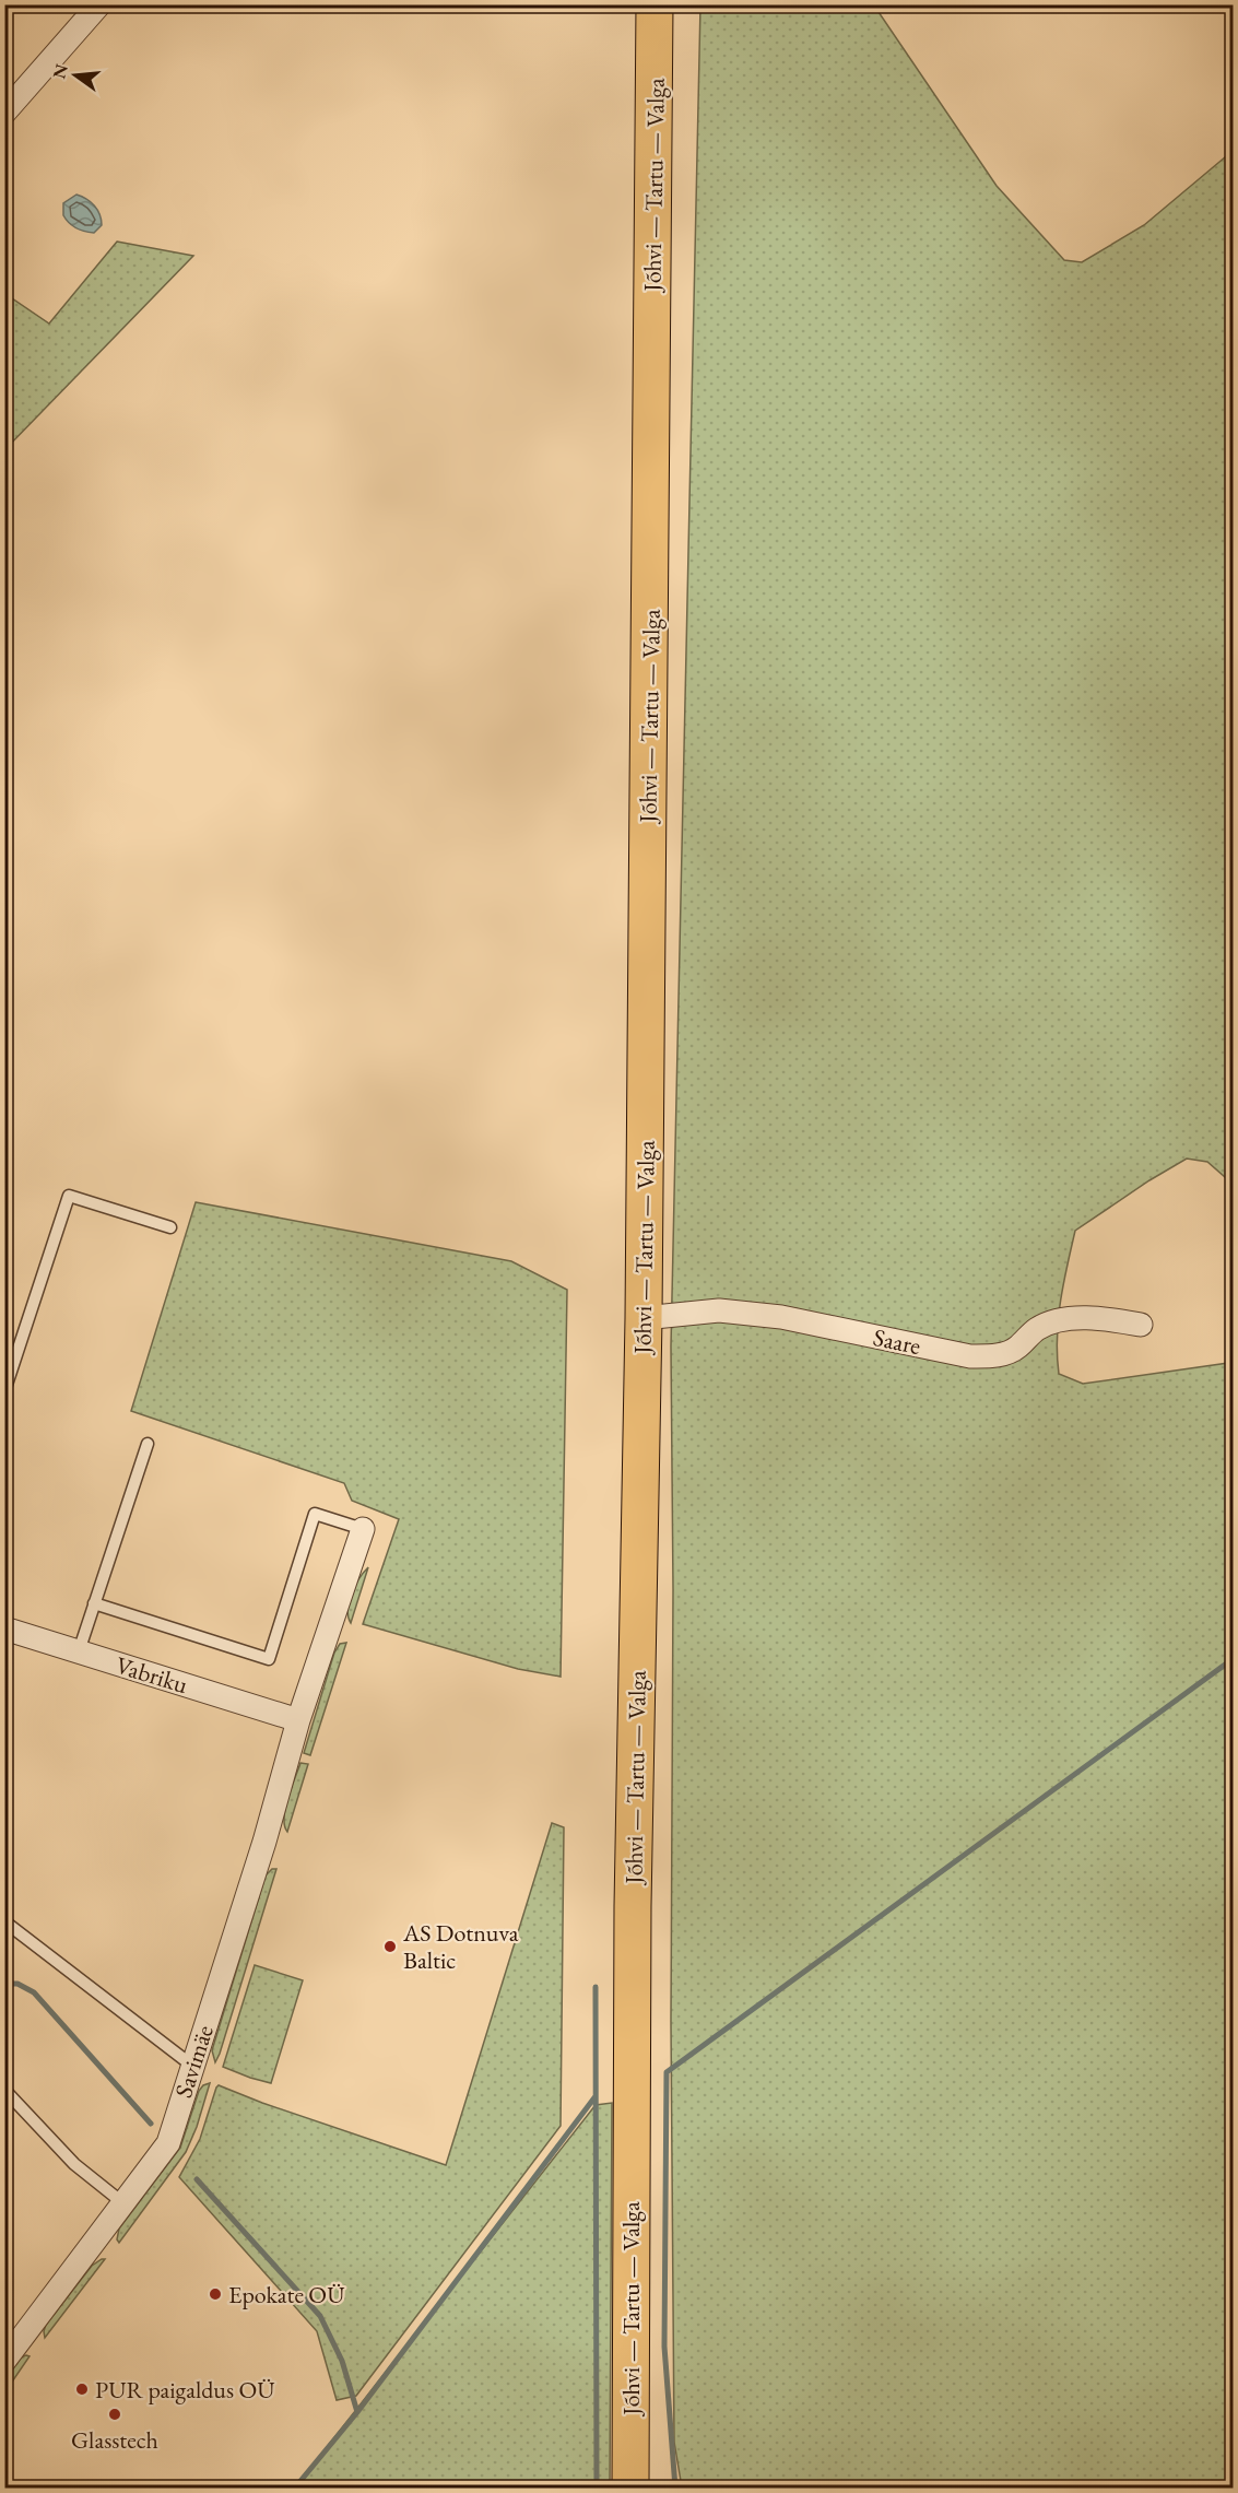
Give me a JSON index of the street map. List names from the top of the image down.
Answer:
{
  "streets": {
    "highway": ["Jõhvi — Tartu — Valga"],
    "street": ["Saare", "Vabriku", "Savimäe"]
  },
  "crossings": [
    ["Jõhvi — Tartu — Valga", "Saare"],
    ["Vabriku", "Savimäe"]
  ],
  "places": [
    "AS Dotnuva Baltic",
    "Epokate OÜ",
    "PUR paigaldus OÜ",
    "Glasstech"
  ],
  "north": "left"
}
